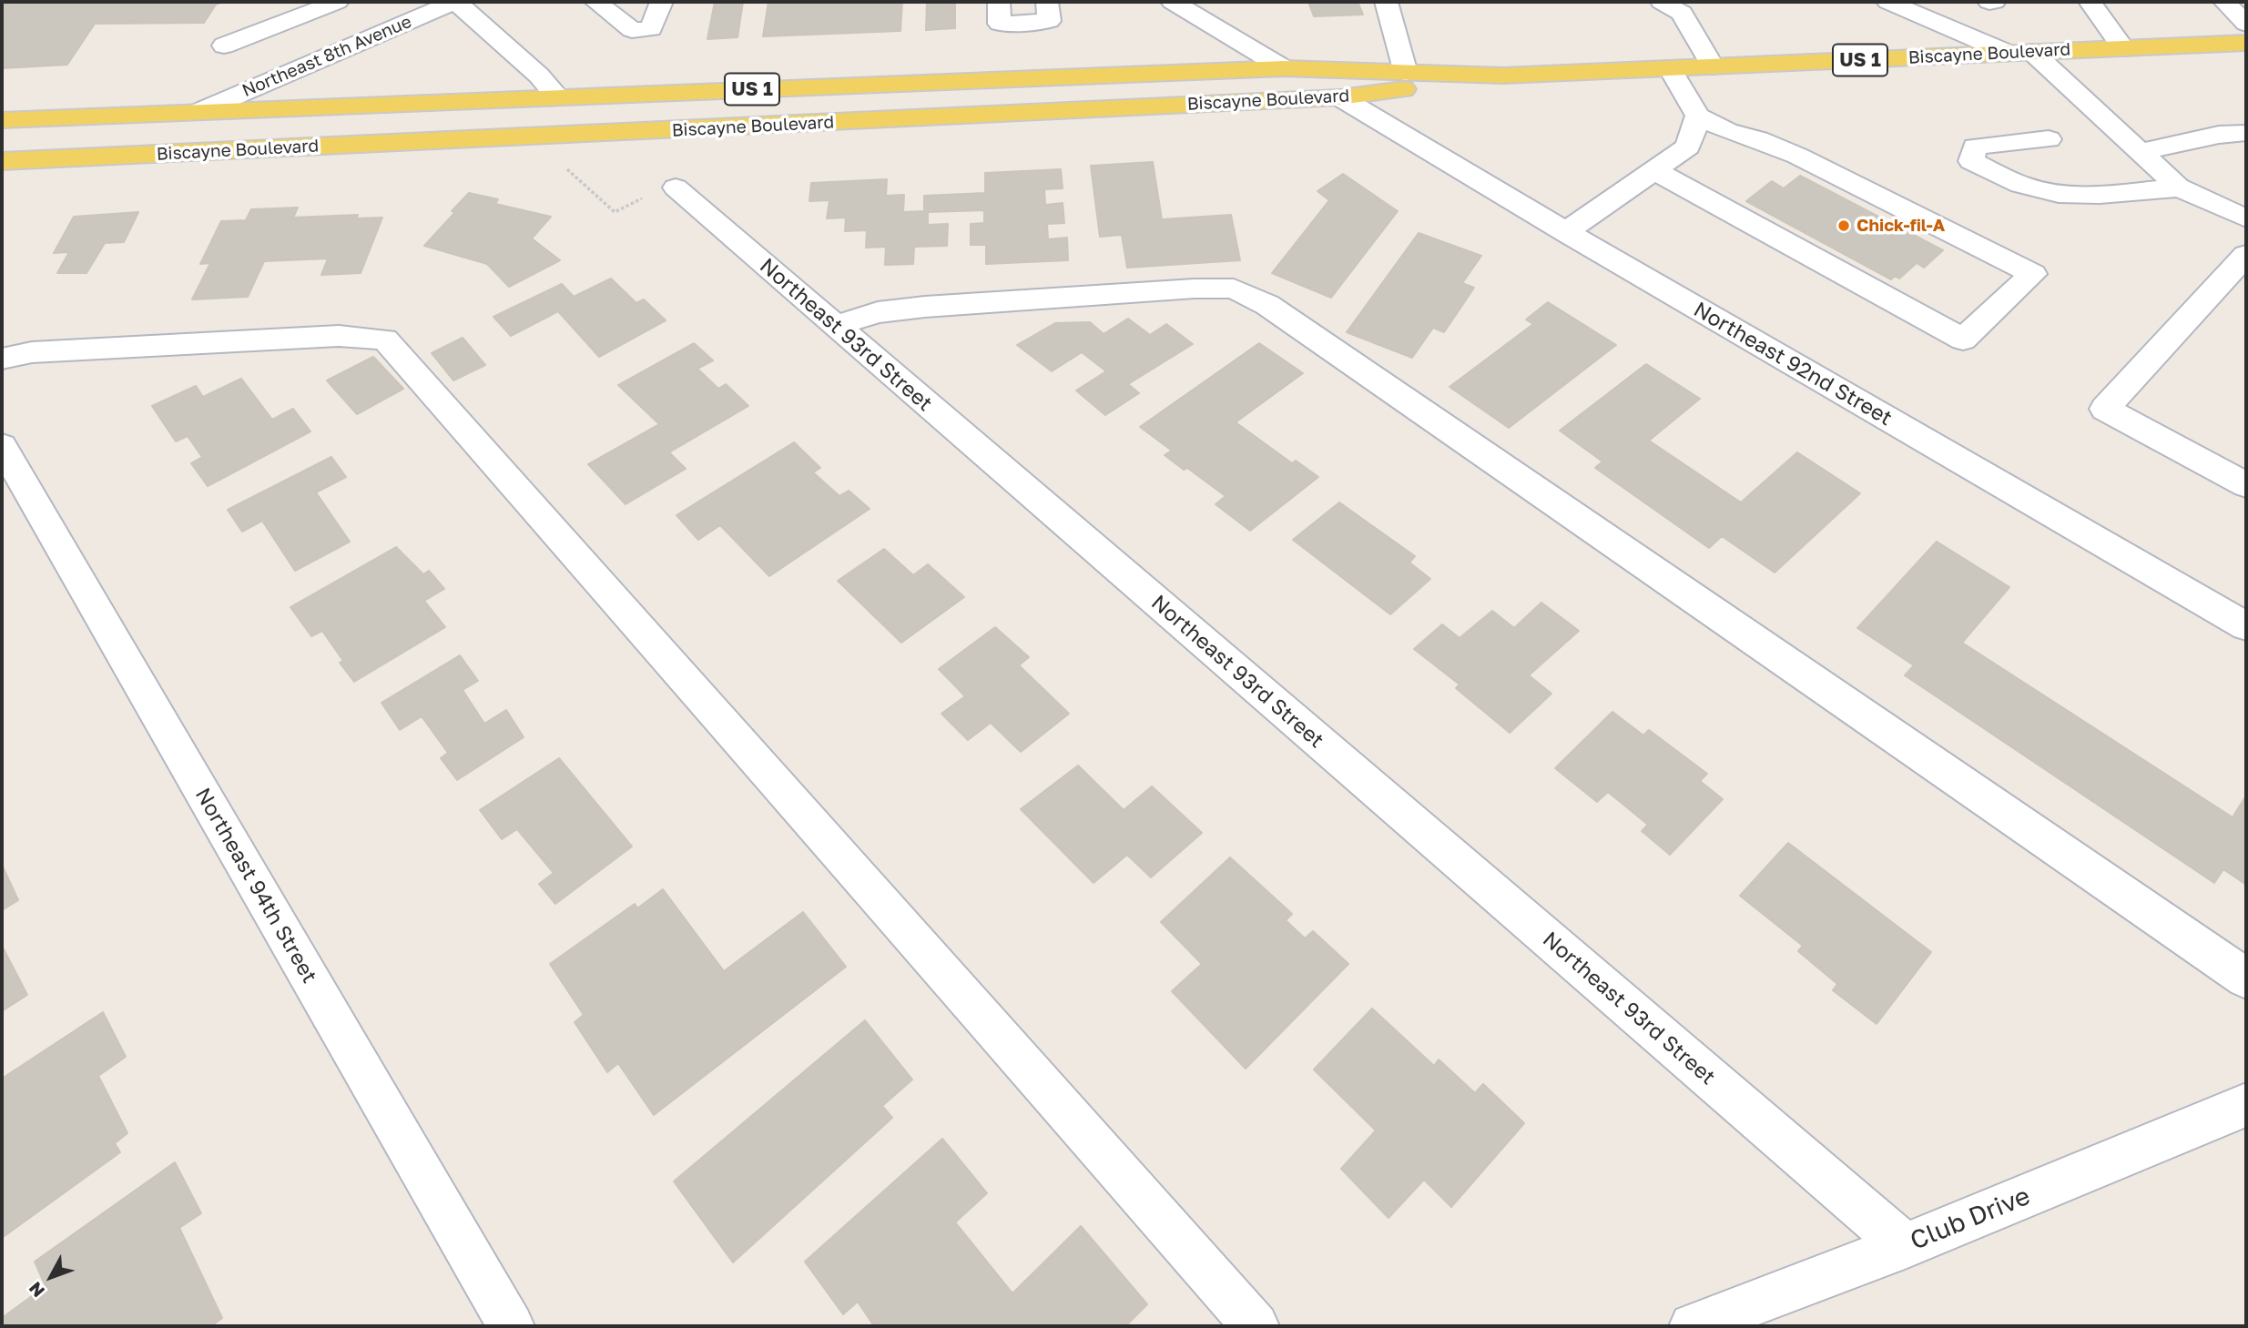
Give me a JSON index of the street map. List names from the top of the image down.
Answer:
{
  "streets": {
    "main road": ["Biscayne Boulevard", "US 1"],
    "street": [
      "Northeast 8th Avenue",
      "Northeast 93rd Street",
      "Northeast 92nd Street",
      "Northeast 94th Street",
      "Club Drive"
    ]
  },
  "crossings": [
    ["Biscayne Boulevard", "Northeast 8th Avenue"],
    ["Biscayne Boulevard", "Northeast 92nd Street"],
    ["Northeast 93rd Street", "Club Drive"]
  ],
  "places": ["Chick-fil-A"],
  "north": "bottom left"
}
